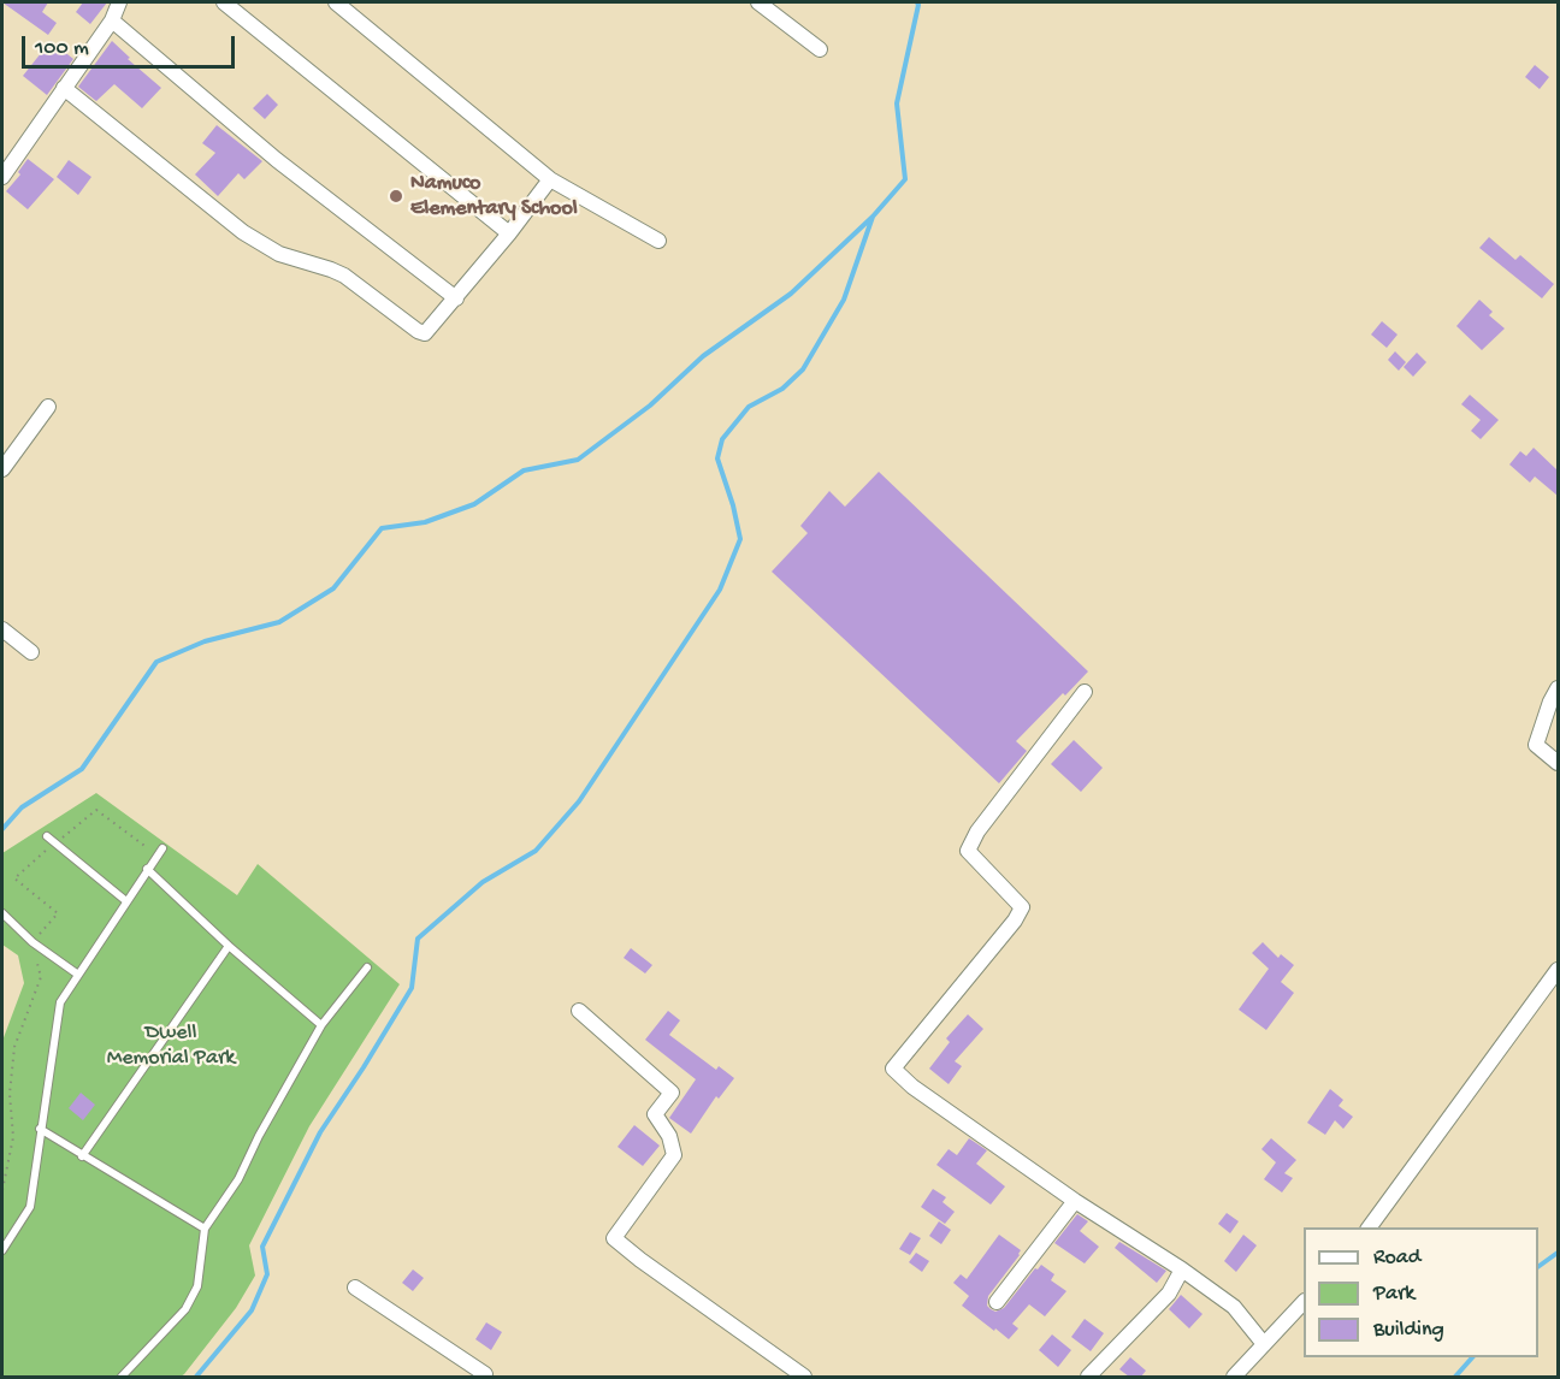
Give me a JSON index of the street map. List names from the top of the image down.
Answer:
{
  "parks": ["Dwell Memorial Park"],
  "places": ["Namuco Elementary School"],
  "legend": ["Road", "Park", "Building"],
  "scale_bar": "100 m"
}
